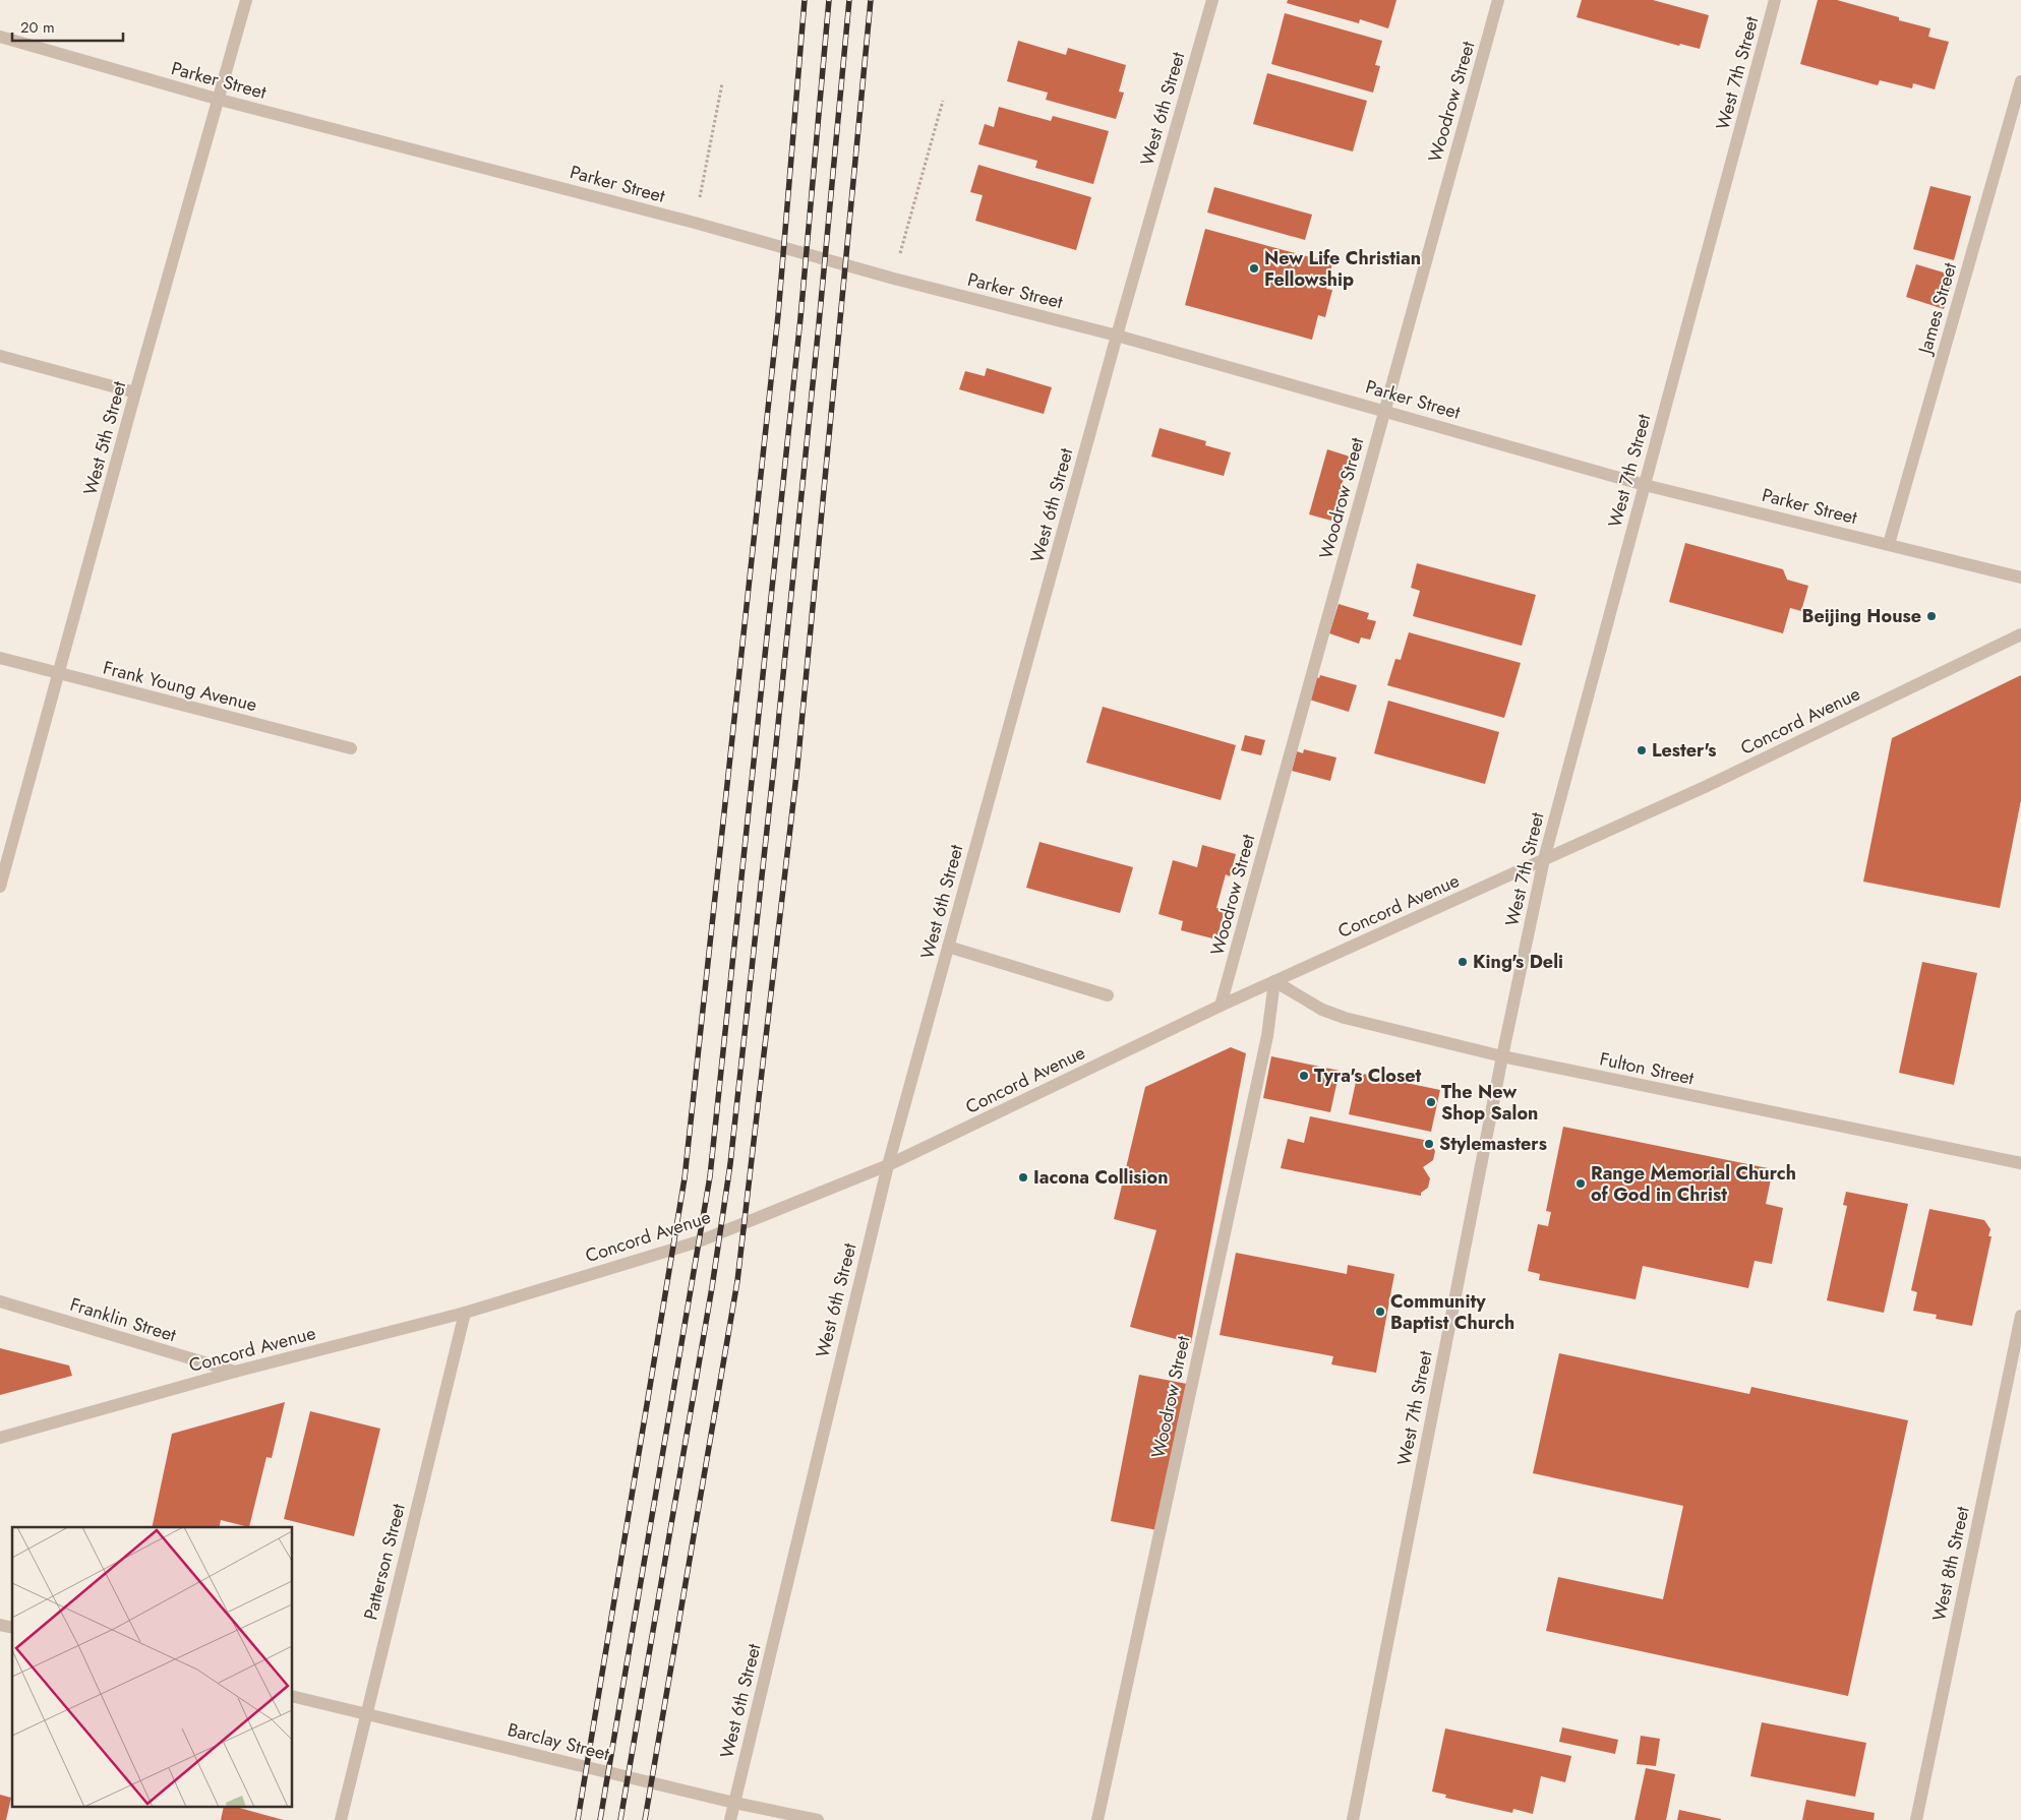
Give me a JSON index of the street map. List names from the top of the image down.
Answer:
{
  "streets": {
    "street": [
      "West 7th Street",
      "Parker Street",
      "Woodrow Street",
      "West 6th Street",
      "James Street",
      "West 5th Street",
      "Frank Young Avenue",
      "Concord Avenue",
      "Fulton Street",
      "Franklin Street",
      "Patterson Street",
      "West 8th Street",
      "Barclay Street"
    ]
  },
  "crossings": [
    ["West 7th Street", "Parker Street"],
    ["West 7th Street", "Concord Avenue"],
    ["West 7th Street", "Fulton Street"],
    ["Parker Street", "Woodrow Street"],
    ["Parker Street", "West 6th Street"],
    ["Parker Street", "James Street"],
    ["Parker Street", "West 5th Street"],
    ["Woodrow Street", "Concord Avenue"],
    ["Woodrow Street", "Fulton Street"],
    ["West 6th Street", "Concord Avenue"],
    ["West 6th Street", "Barclay Street"],
    ["West 5th Street", "Frank Young Avenue"],
    ["Concord Avenue", "Fulton Street"],
    ["Concord Avenue", "Franklin Street"],
    ["Concord Avenue", "Patterson Street"],
    ["Patterson Street", "Barclay Street"]
  ],
  "places": [
    "New Life Christian Fellowship",
    "Beijing House",
    "Lester's",
    "King's Deli",
    "Tyra's Closet",
    "The New Shop Salon",
    "Stylemasters",
    "Iacona Collision",
    "Range Memorial Church of God in Christ",
    "Community Baptist Church"
  ],
  "scale_bar": "20 m"
}
